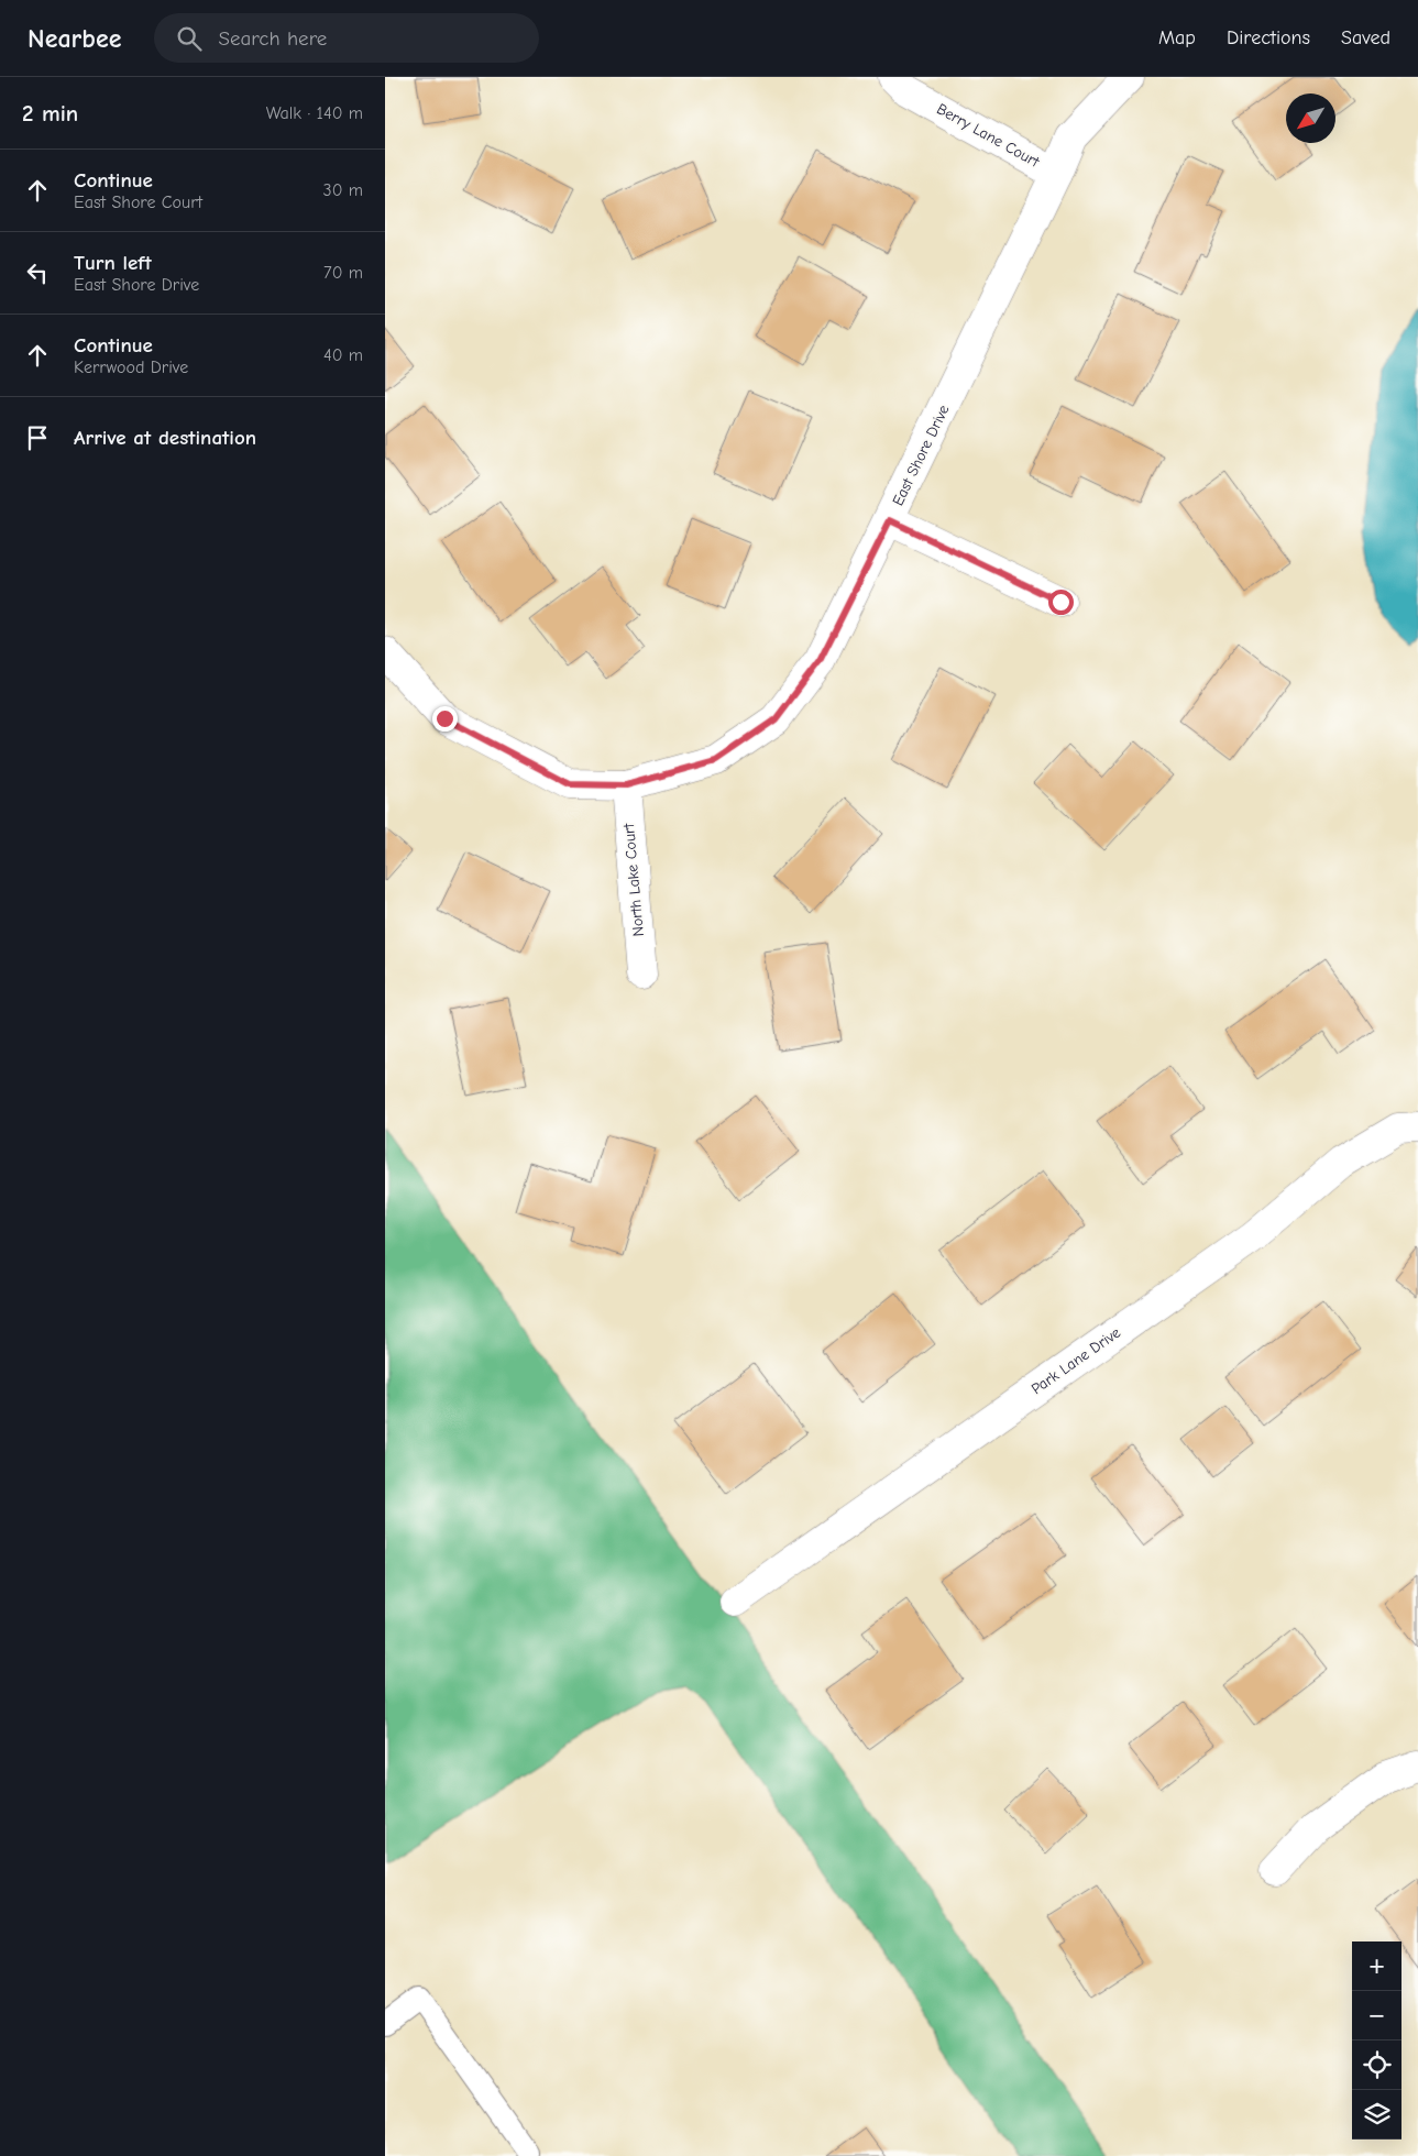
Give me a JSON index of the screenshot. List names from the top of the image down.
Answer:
{
  "streets": {
    "street": [
      "Berry Lane Court",
      "East Shore Drive",
      "North Lake Court",
      "Park Lane Drive"
    ]
  },
  "crossings": [
    ["Berry Lane Court", "East Shore Drive"],
    ["East Shore Drive", "North Lake Court"]
  ],
  "north": "bottom left",
  "page": {
    "header": "Nearbee",
    "search": "Search here",
    "nav": ["Map", "Directions", "Saved"],
    "heading": ["2 min", "Walk · 140 m"],
    "list": [
      ["Continue", "East Shore Court", "30 m"],
      ["Turn left", "East Shore Drive", "70 m"],
      ["Continue", "Kerrwood Drive", "40 m"],
      "Arrive at destination"
    ],
    "map_buttons": ["+", "−"]
  }
}
